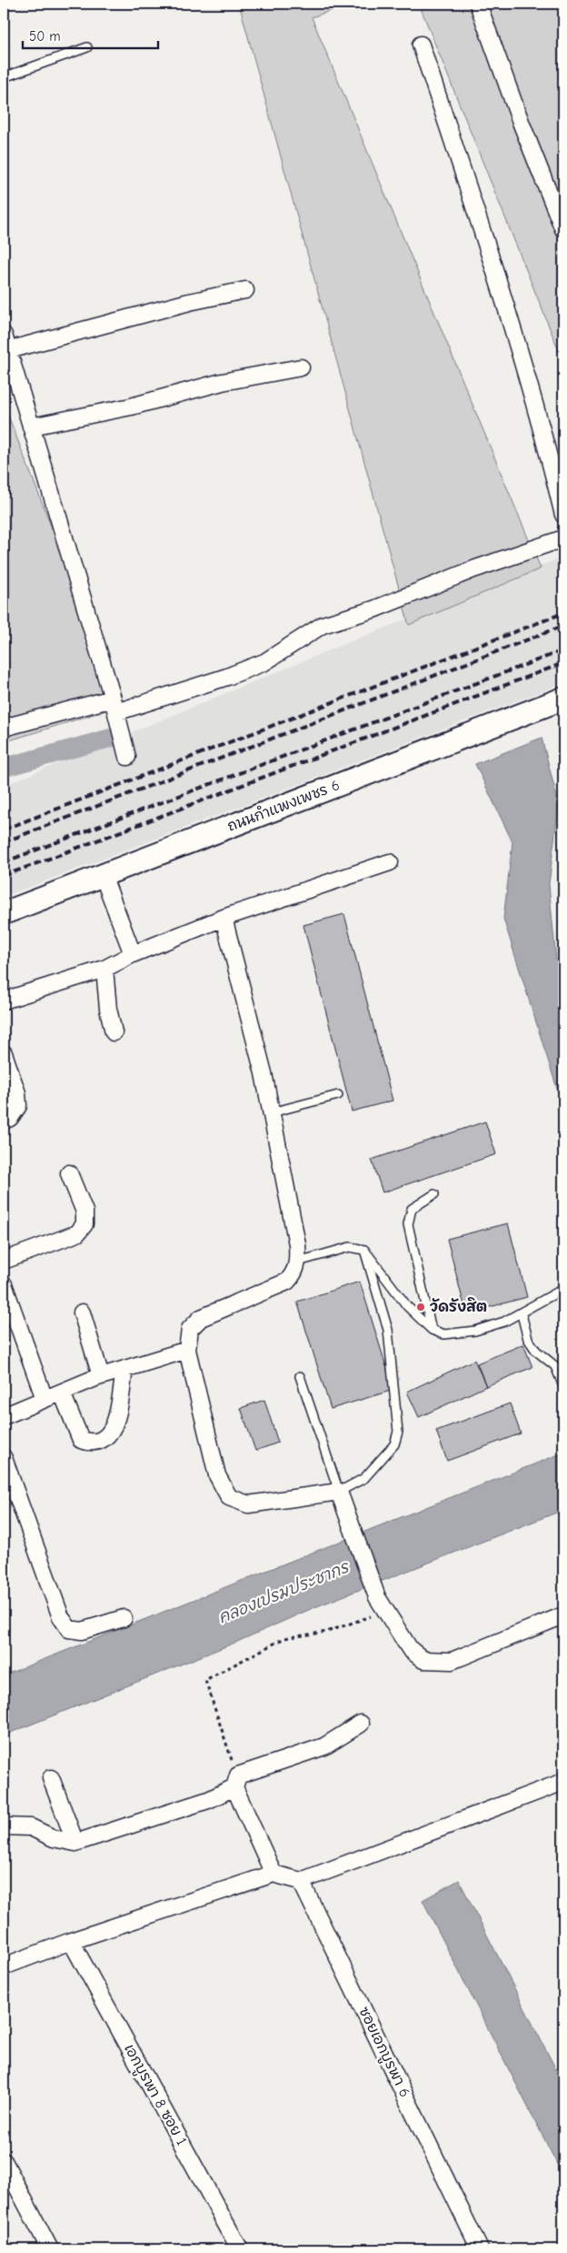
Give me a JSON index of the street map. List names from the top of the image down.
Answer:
{
  "streets": {
    "main road": ["ถนนกำแพงเพชร 6"],
    "street": ["ซอยเอกบูรพา 6", "เอกบูรพา 8 ซอย 1"]
  },
  "water": ["คลองเปรมประชากร"],
  "places": ["วัดรังสิต"],
  "scale_bar": "50 m"
}
